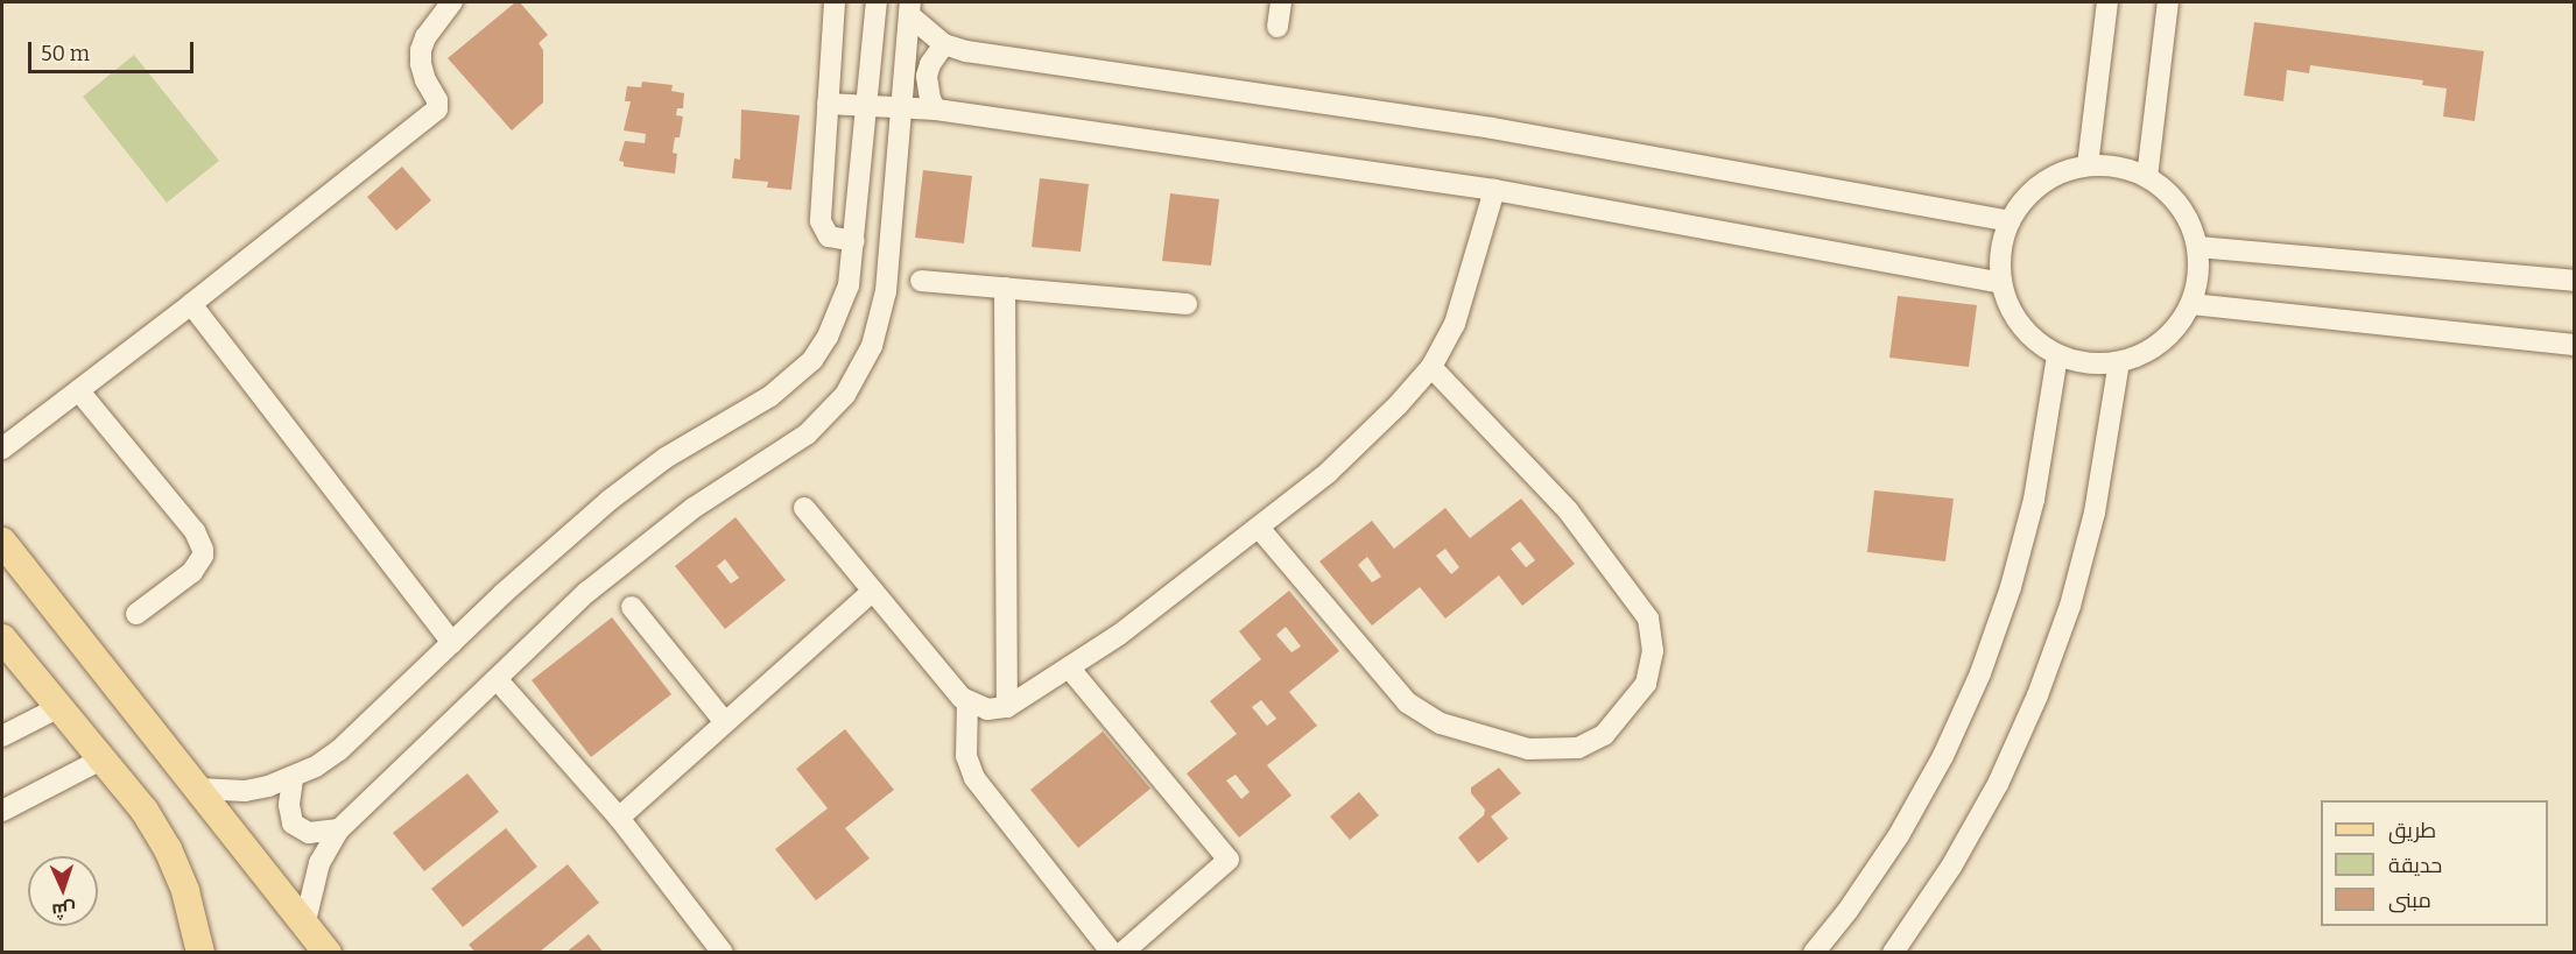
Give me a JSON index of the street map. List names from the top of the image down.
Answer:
{
  "legend": ["طريق", "حديقة", "مبنى"],
  "scale_bar": "50 m",
  "north": "bottom"
}
